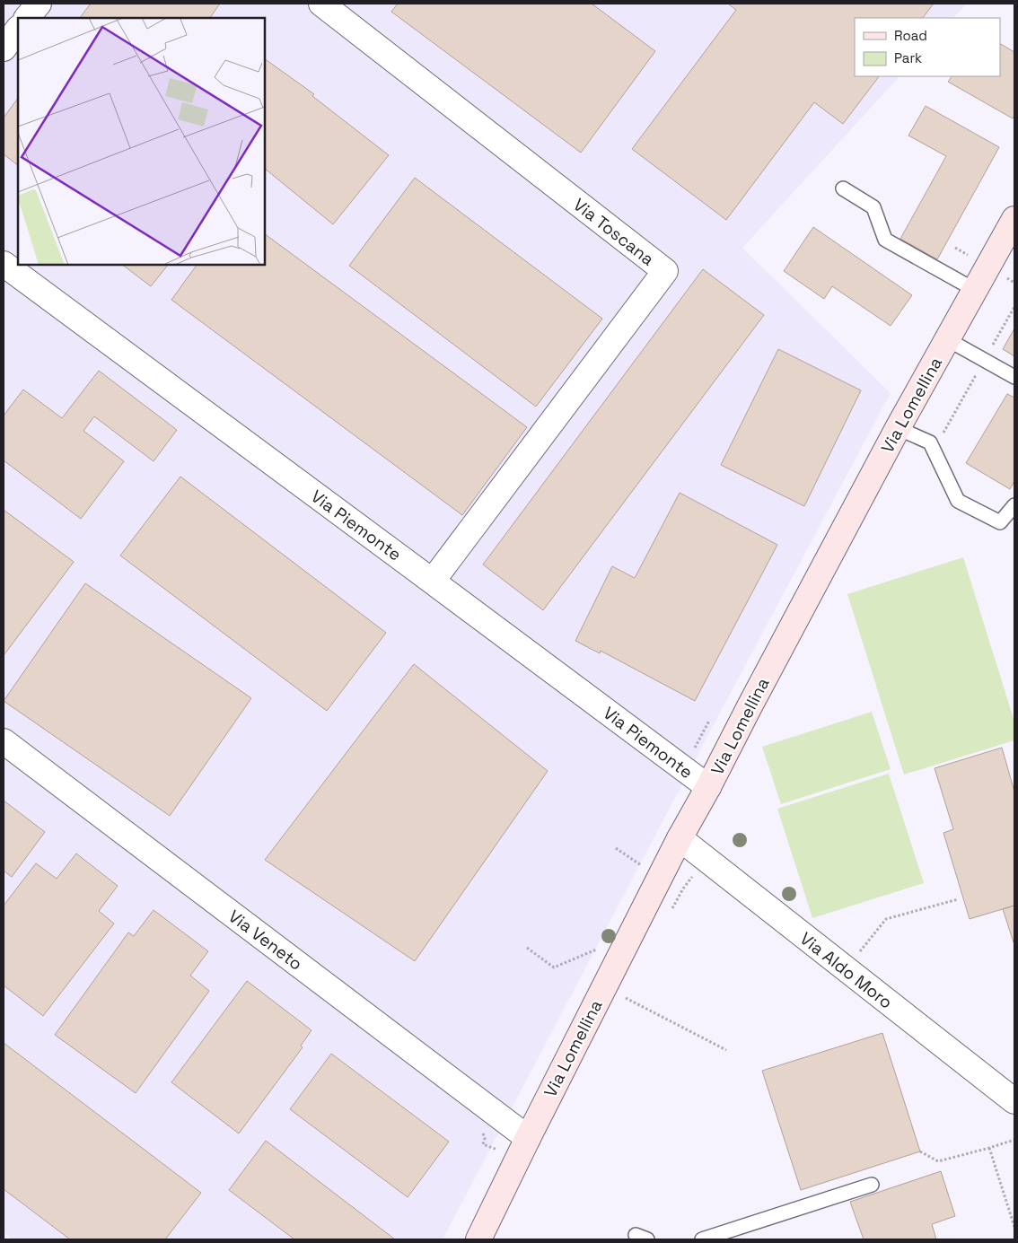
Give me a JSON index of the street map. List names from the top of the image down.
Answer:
{
  "streets": {
    "main road": ["Via Lomellina"],
    "street": [
      "Via Toscana",
      "Via Piemonte",
      "Via Veneto",
      "Via Aldo Moro"
    ]
  },
  "crossings": [
    ["Via Toscana", "Via Piemonte"],
    ["Via Lomellina", "Via Piemonte"],
    ["Via Lomellina", "Via Veneto"],
    ["Via Lomellina", "Via Aldo Moro"]
  ],
  "legend": ["Road", "Park"]
}
